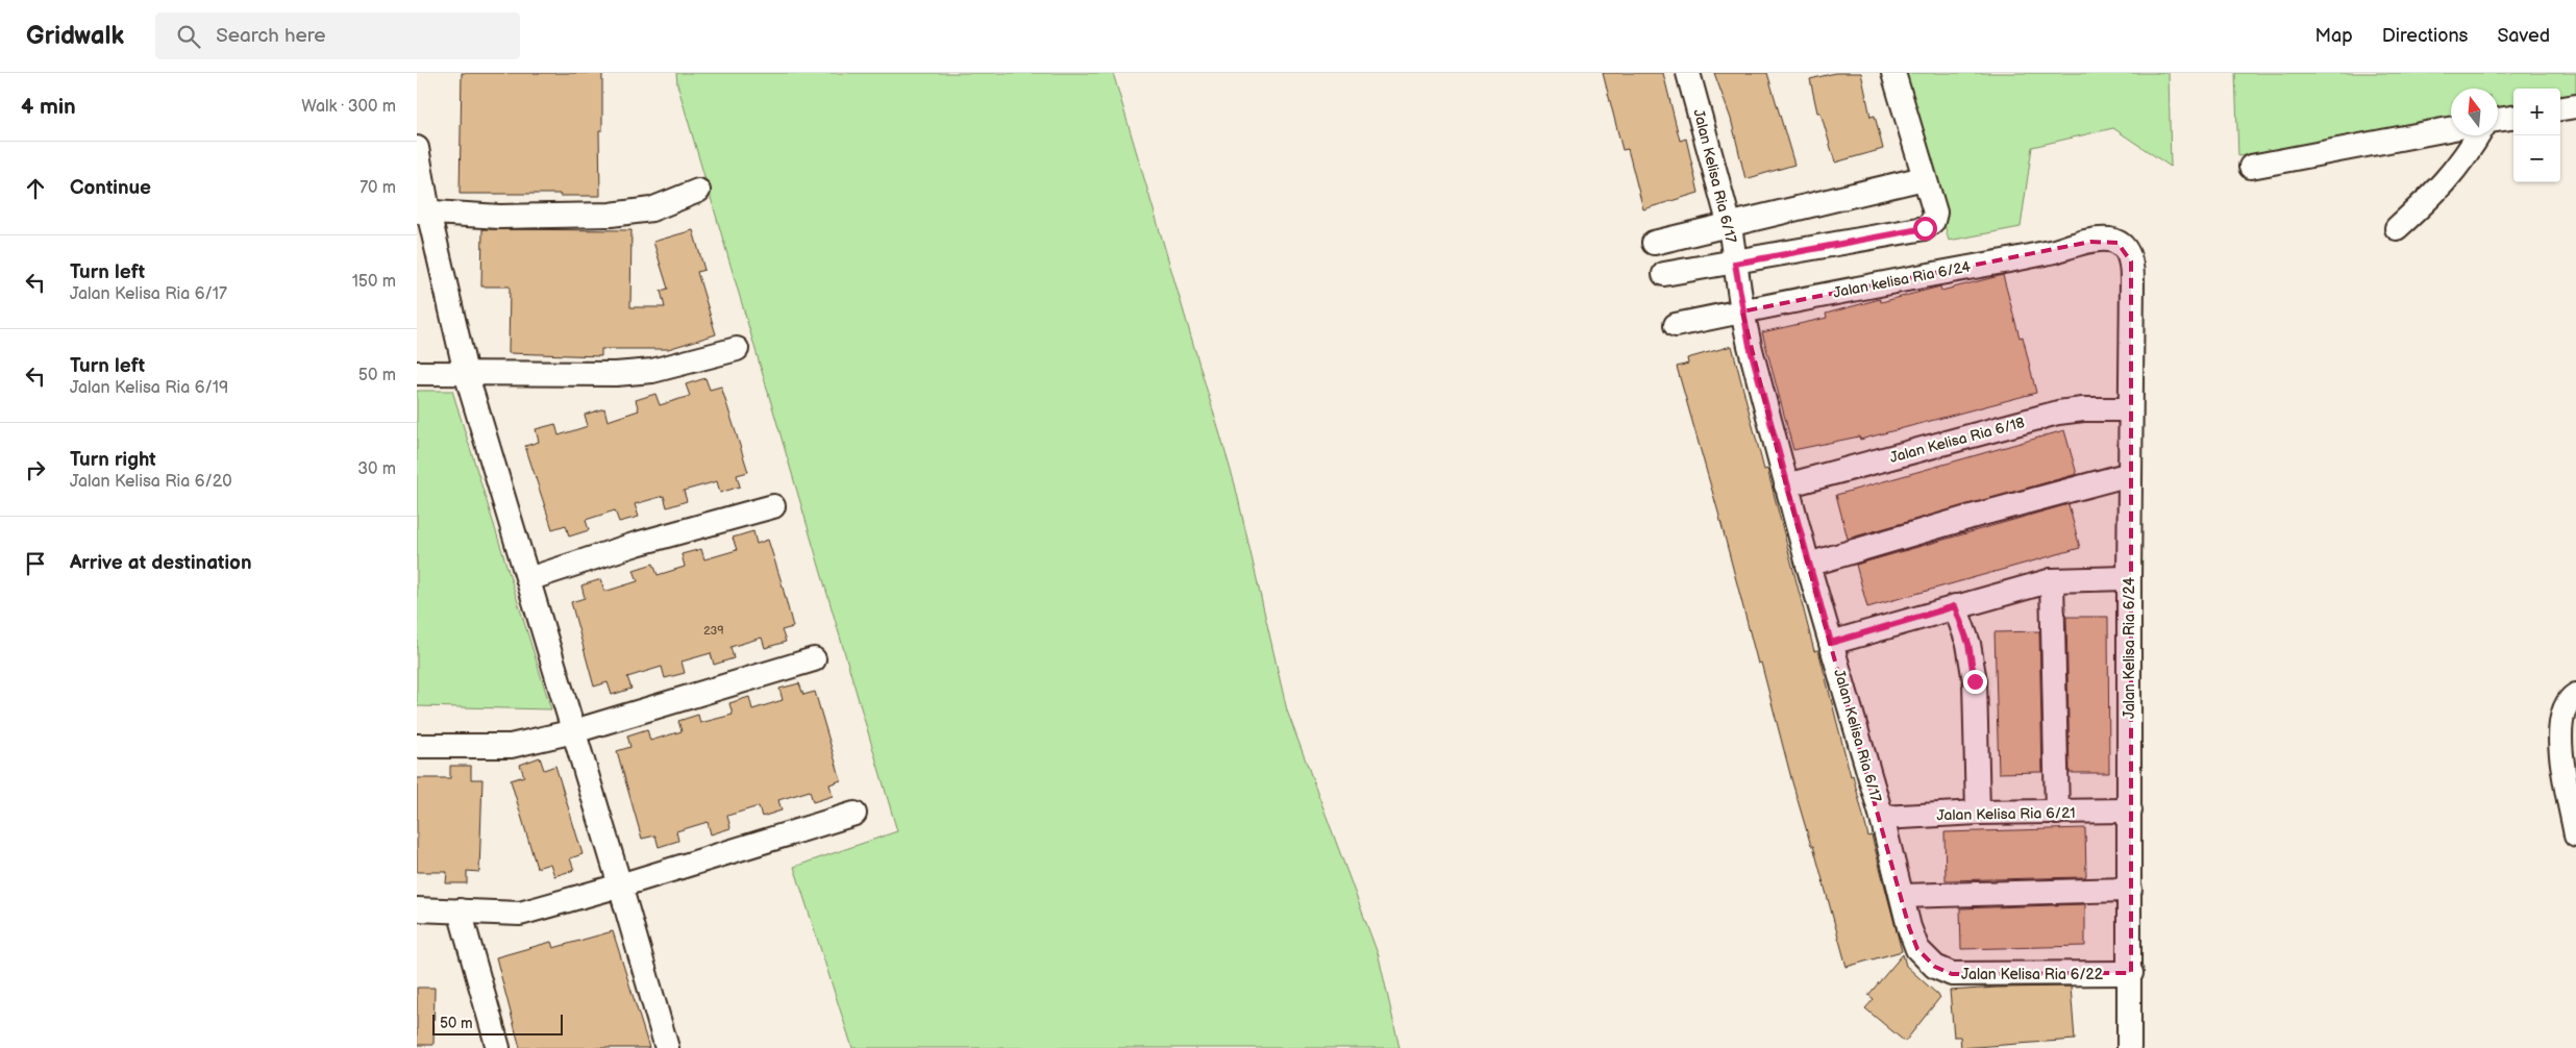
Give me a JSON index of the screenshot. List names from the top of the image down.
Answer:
{
  "streets": {
    "street": [
      "Jalan Kelisa Ria 6/17",
      "Jalan kelisa Ria 6/24",
      "Jalan Kelisa Ria 6/18",
      "Jalan Kelisa Ria 6/24",
      "Jalan Kelisa Ria 6/21",
      "Jalan Kelisa Ria 6/22"
    ]
  },
  "crossings": [
    ["Jalan Kelisa Ria 6/17", "Jalan kelisa Ria 6/24"],
    ["Jalan Kelisa Ria 6/17", "Jalan Kelisa Ria 6/18"],
    ["Jalan Kelisa Ria 6/17", "Jalan Kelisa Ria 6/21"],
    ["Jalan Kelisa Ria 6/17", "Jalan Kelisa Ria 6/22"],
    ["Jalan kelisa Ria 6/24", "Jalan Kelisa Ria 6/24"],
    ["Jalan Kelisa Ria 6/18", "Jalan Kelisa Ria 6/24"],
    ["Jalan Kelisa Ria 6/24", "Jalan Kelisa Ria 6/21"],
    ["Jalan Kelisa Ria 6/24", "Jalan Kelisa Ria 6/22"]
  ],
  "house_numbers": ["239"],
  "scale_bar": "50 m",
  "north": "top",
  "page": {
    "header": "Gridwalk",
    "search": "Search here",
    "nav": ["Map", "Directions", "Saved"],
    "heading": ["4 min", "Walk · 300 m"],
    "map_buttons": ["+", "−"],
    "list": [
      ["Continue", "70 m"],
      ["Turn left", "Jalan Kelisa Ria 6/17", "150 m"],
      ["Turn left", "Jalan Kelisa Ria 6/19", "50 m"],
      ["Turn right", "Jalan Kelisa Ria 6/20", "30 m"],
      "Arrive at destination"
    ],
    "scale": "50 m"
  }
}
